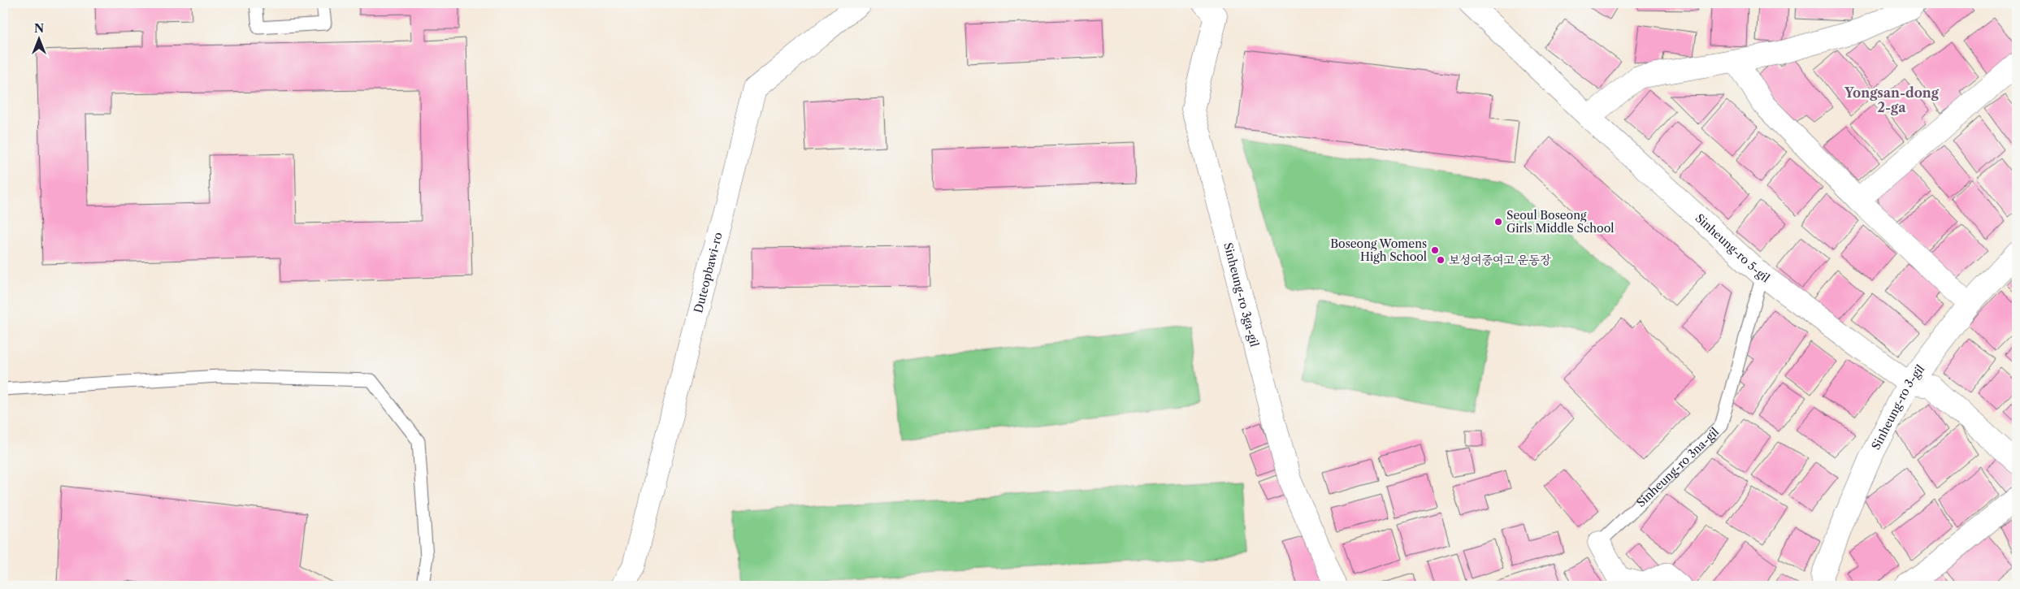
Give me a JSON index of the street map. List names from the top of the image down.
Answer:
{
  "streets": {
    "street": [
      "Sinheung-ro 5-gil",
      "Duteopbawi-ro",
      "Sinheung-ro 3ga-gil",
      "Sinheung-ro 3-gil",
      "Sinheung-ro 3na-gil"
    ]
  },
  "crossings": [
    ["Sinheung-ro 5-gil", "Sinheung-ro 3-gil"],
    ["Sinheung-ro 5-gil", "Sinheung-ro 3na-gil"]
  ],
  "districts": ["Yongsan-dong 2-ga"],
  "places": ["Seoul Boseong Girls Middle School", "Boseong Womens High School", "보성여중여고 운동장"],
  "north": "top"
}
